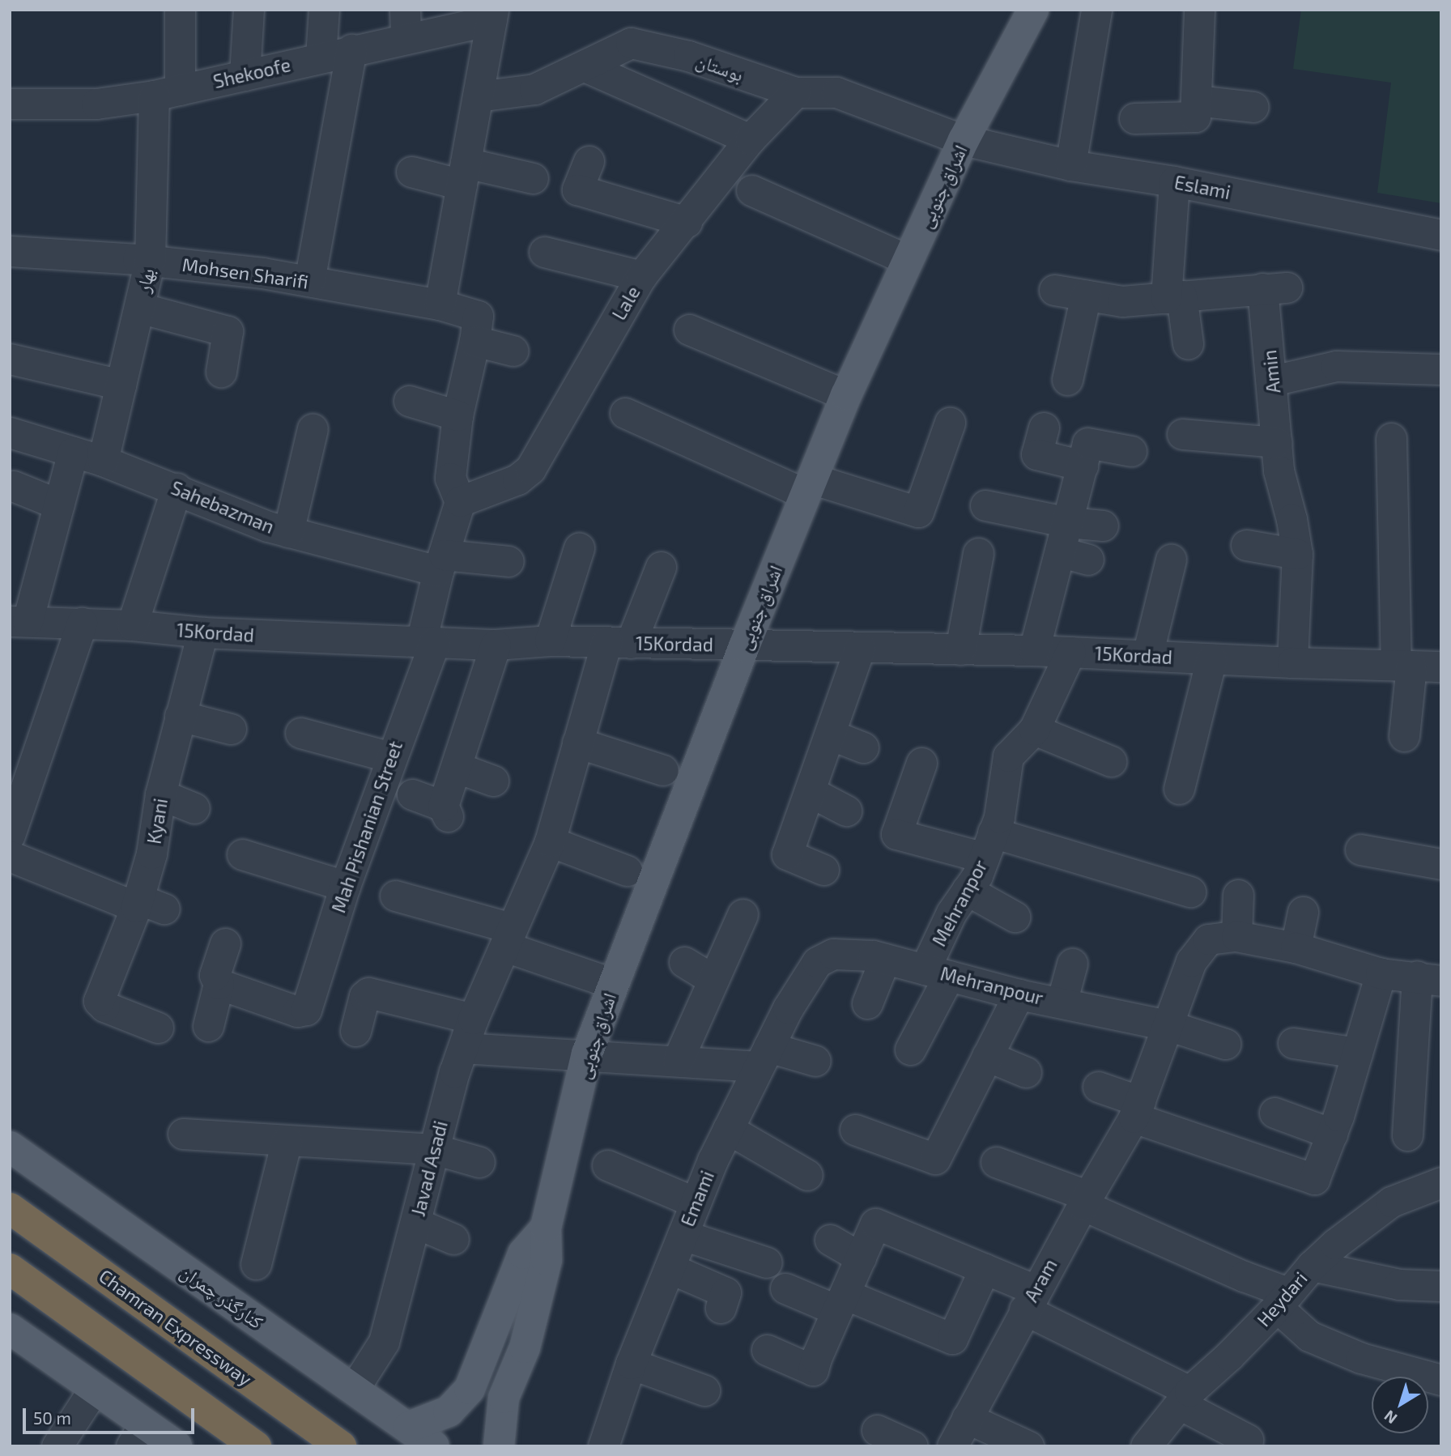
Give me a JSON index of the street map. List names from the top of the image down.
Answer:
{
  "streets": {
    "highway": ["Chamran Expressway"],
    "main road": ["اشراق جنوبی", "کنارگذر چمران"],
    "street": [
      "بوستان",
      "Shekoofe",
      "Eslami",
      "Mohsen Sharifi",
      "بهار",
      "Lale",
      "Amin",
      "Sahebazman",
      "15Kordad",
      "Kyani",
      "Mah Pishanian Street",
      "Mehranpor",
      "Mehranpour",
      "Javad Asadi",
      "Emami",
      "Aram",
      "Heydari"
    ]
  },
  "crossings": [
    ["بوستان", "اشراق جنوبی"],
    ["بوستان", "Eslami"],
    ["بوستان", "Lale"],
    ["Shekoofe", "بهار"],
    ["اشراق جنوبی", "Eslami"],
    ["اشراق جنوبی", "15Kordad"],
    ["اشراق جنوبی", "کنارگذر چمران"],
    ["Mohsen Sharifi", "بهار"],
    ["بهار", "Sahebazman"],
    ["Lale", "Mah Pishanian Street"],
    ["Amin", "15Kordad"],
    ["Sahebazman", "Mah Pishanian Street"],
    ["15Kordad", "Kyani"],
    ["15Kordad", "Mah Pishanian Street"],
    ["15Kordad", "Mehranpor"],
    ["15Kordad", "Javad Asadi"],
    ["Mehranpor", "Mehranpour"],
    ["Mehranpour", "Emami"],
    ["Mehranpour", "Aram"],
    ["Javad Asadi", "کنارگذر چمران"]
  ],
  "scale_bar": "50 m",
  "north": "bottom left"
}
